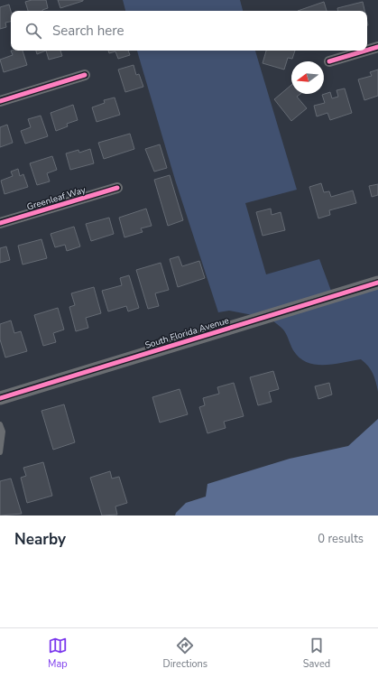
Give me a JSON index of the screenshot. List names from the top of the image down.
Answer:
{
  "streets": {
    "street": ["Greenleaf Way", "South Florida Avenue"]
  },
  "north": "left",
  "page": {
    "search": "Search here",
    "heading": ["Nearby", "0 results"],
    "nav": ["Map", "Directions", "Saved"]
  }
}
